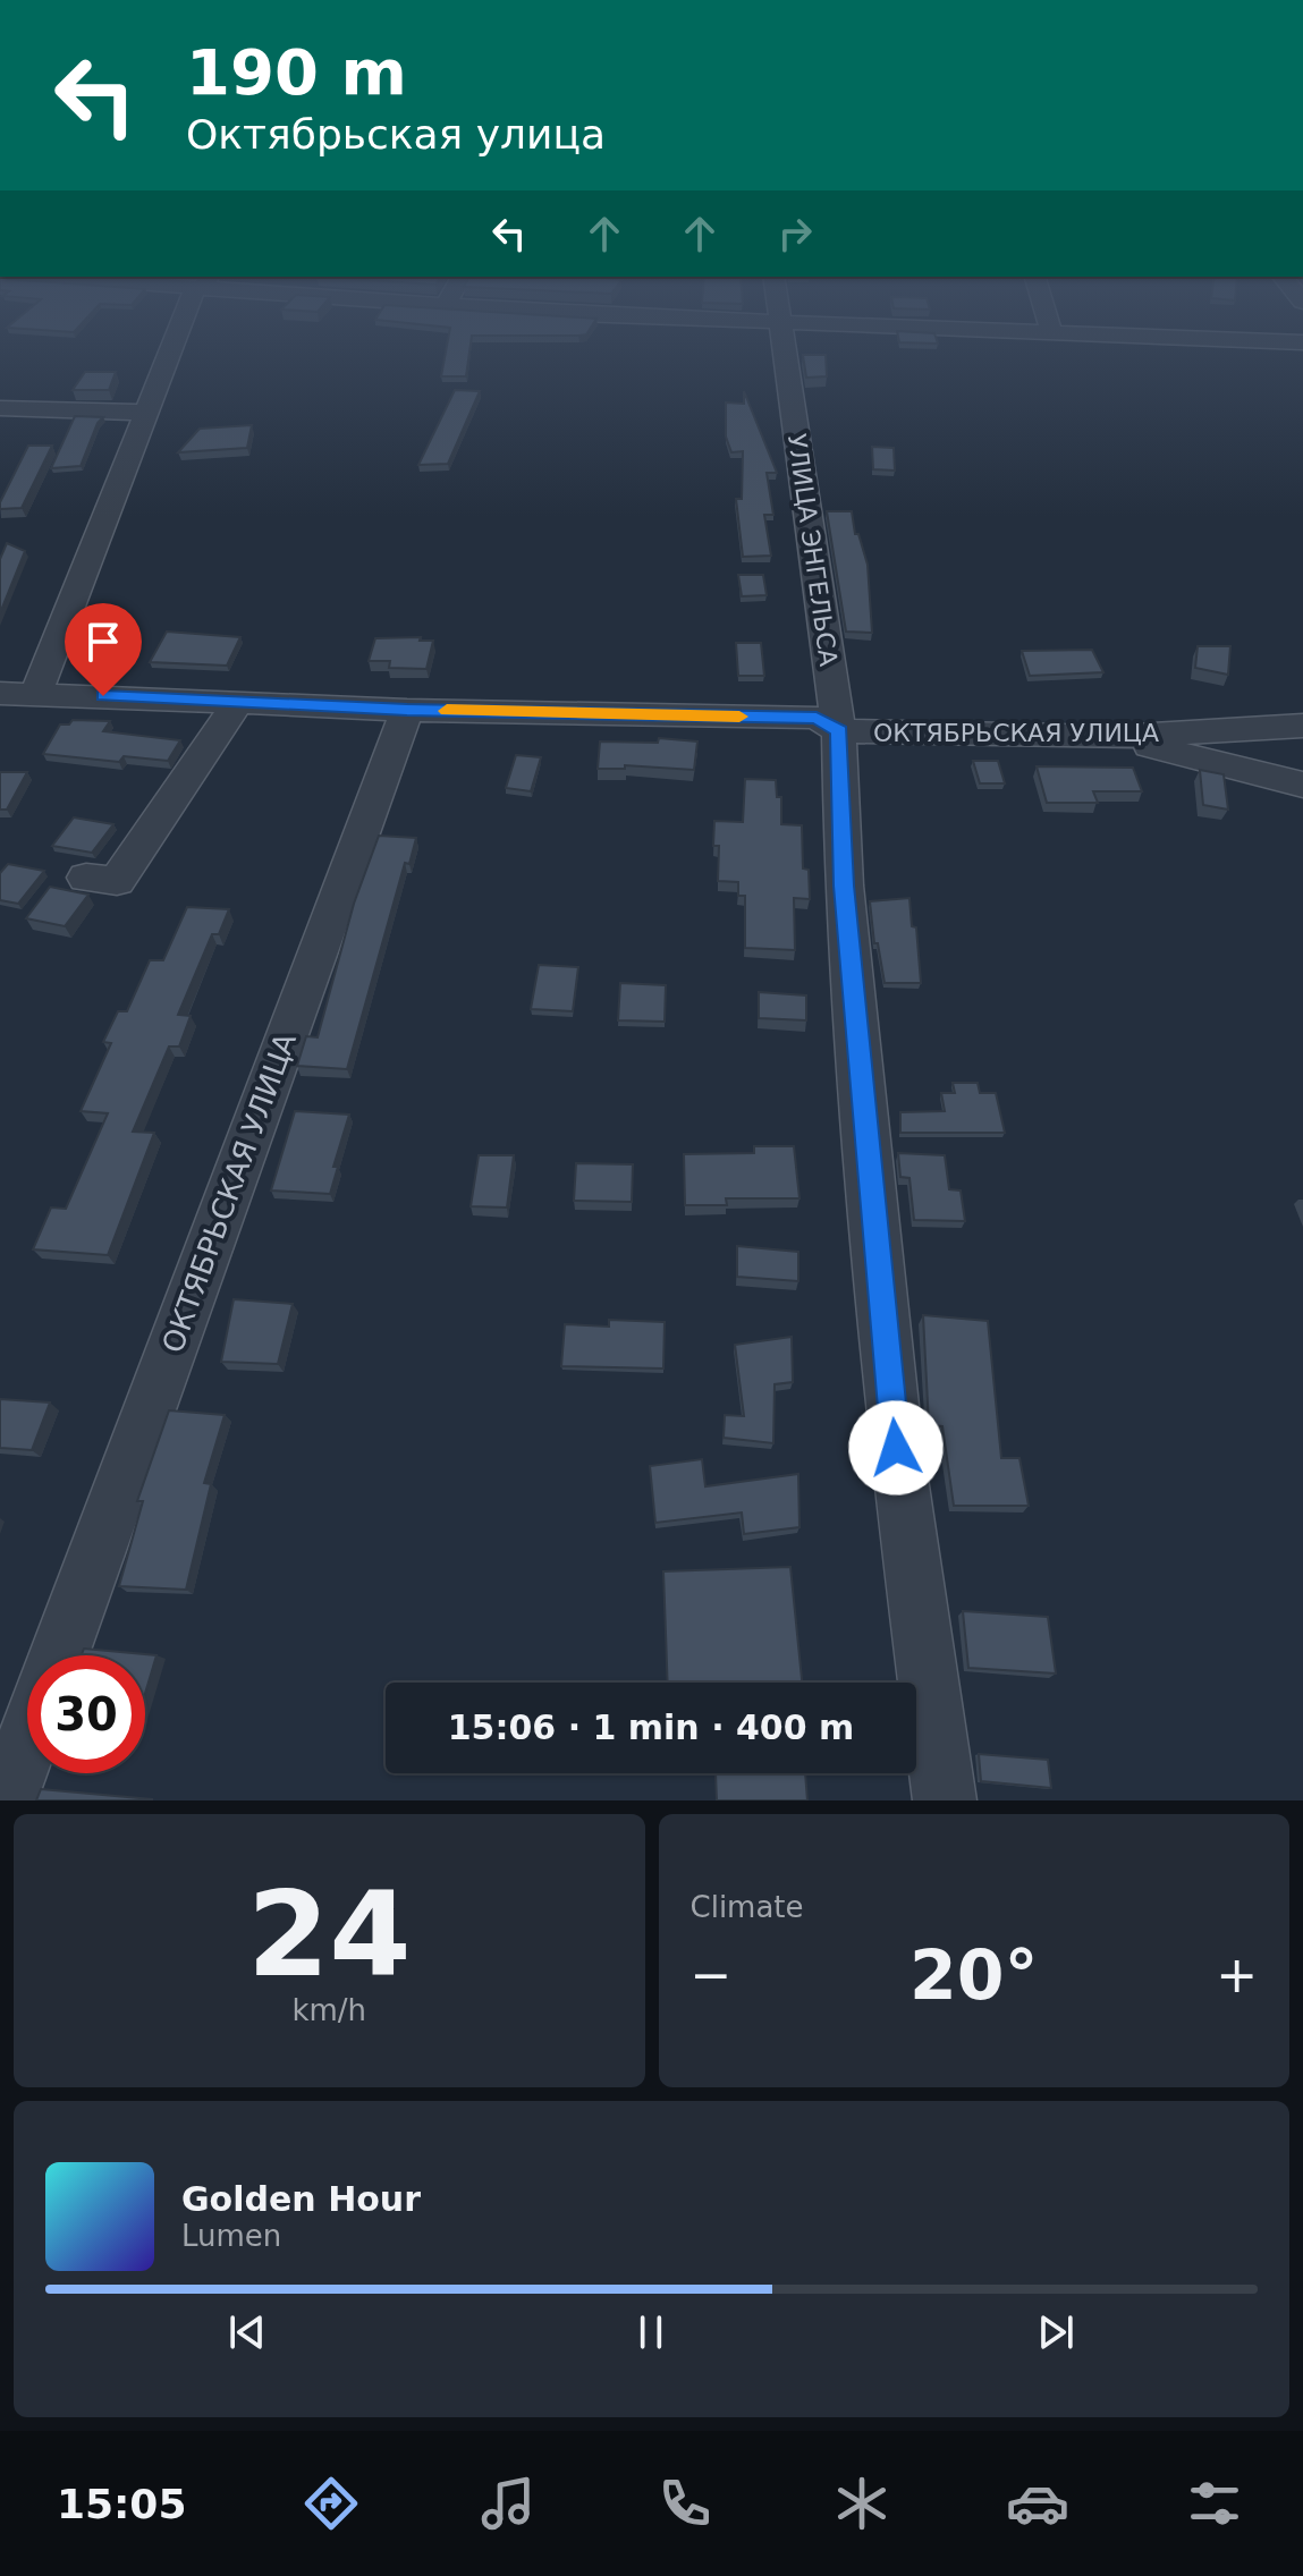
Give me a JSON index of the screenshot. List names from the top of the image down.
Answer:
{
  "streets": {
    "street": ["УЛИЦА ЭНГЕЛЬСА", "ОКТЯБРЬСКАЯ УЛИЦА"]
  },
  "crossings": [
    ["УЛИЦА ЭНГЕЛЬСА", "ОКТЯБРЬСКАЯ УЛИЦА"]
  ],
  "page": {
    "turn": ["190 m", "Октябрьская улица"],
    "limit": "30",
    "trip": "15:06 · 1 min · 400 m",
    "tile": [
      ["24", "km/h"],
      "Climate"
    ],
    "heat": ["−", "20°", "+"],
    "song": ["Golden Hour", "Lumen"],
    "tabs": "15:05"
  }
}
